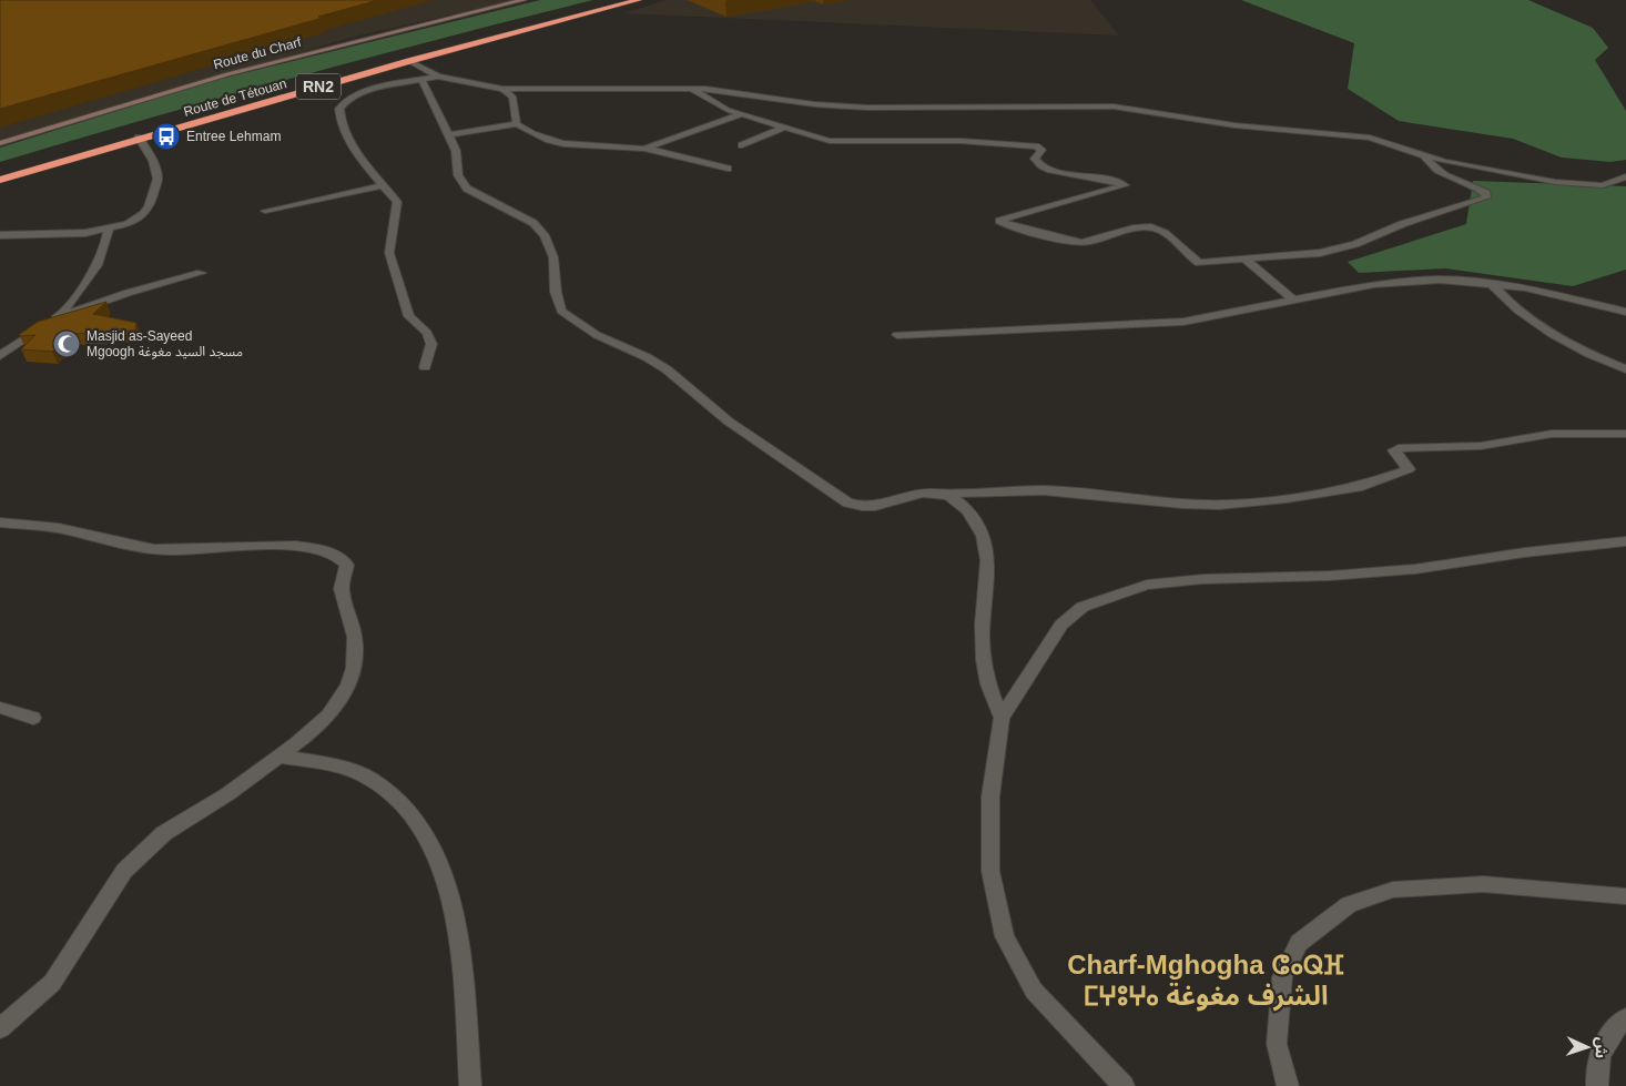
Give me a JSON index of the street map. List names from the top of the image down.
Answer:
{
  "streets": {
    "highway": ["RN2", "Route de Tétouan"],
    "street": ["Route du Charf"]
  },
  "districts": ["Charf-Mghogha ⵛⴰⵕⴼ ⵎⵖⵓⵖⴰ الشرف مغوغة"],
  "places": {
    "bus stop": ["Entree Lehmam"],
    "mosque": ["Masjid as-Sayeed Mgoogh مسجد السيد مغوغة"]
  },
  "north": "right"
}
